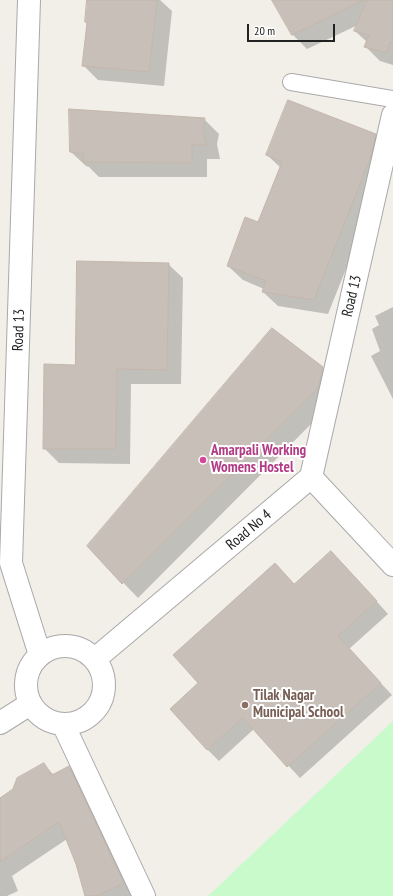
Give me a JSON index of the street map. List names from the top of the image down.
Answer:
{
  "streets": {
    "street": ["Road 13", "Road No 4"]
  },
  "crossings": [
    ["Road 13", "Road No 4"]
  ],
  "places": ["Amarpali Working Womens Hostel", "Tilak Nagar Municipal School"],
  "scale_bar": "20 m"
}
